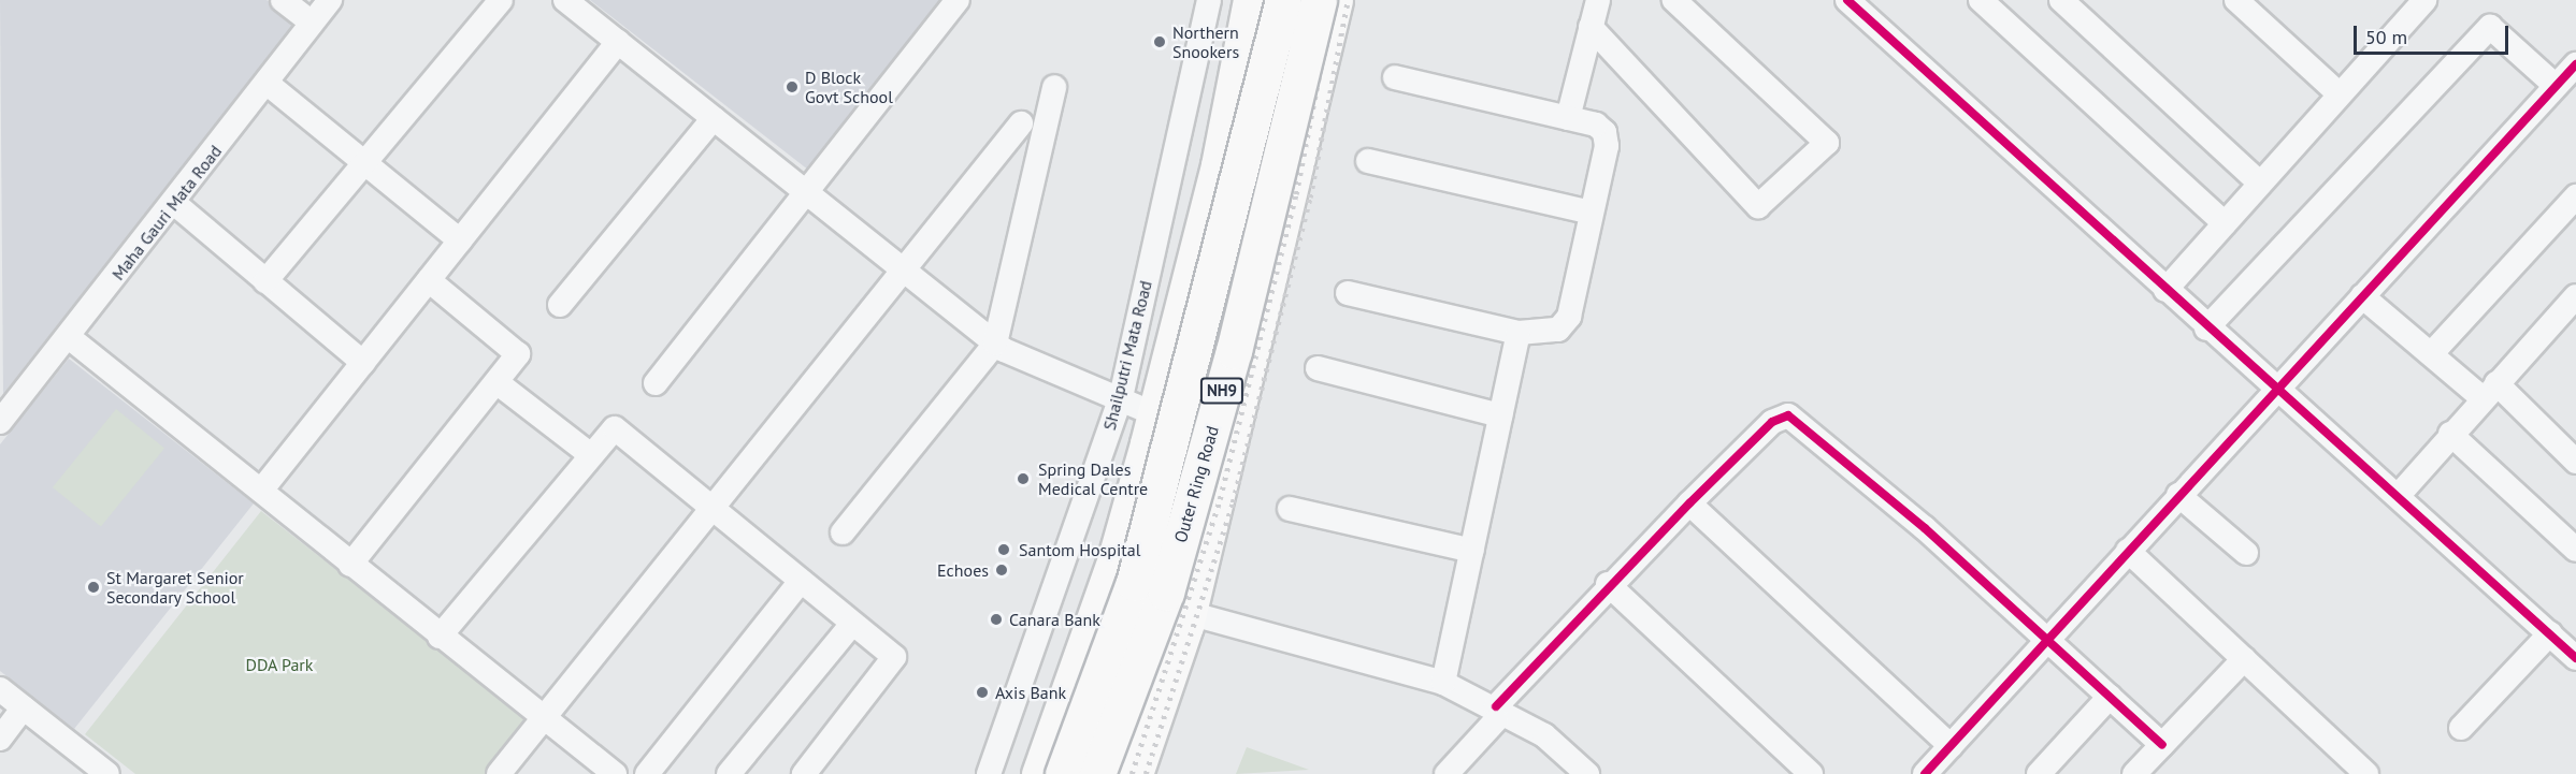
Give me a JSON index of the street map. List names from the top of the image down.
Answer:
{
  "streets": {
    "main road": ["NH9", "Outer Ring Road"],
    "street": ["Maha Gauri Mata Road", "Shailputri Mata Road"]
  },
  "parks": ["DDA Park"],
  "places": [
    "Northern Snookers",
    "D Block Govt School",
    "Spring Dales Medical Centre",
    "Santom Hospital",
    "Echoes",
    "St Margaret Senior Secondary School",
    "Canara Bank",
    "Axis Bank"
  ],
  "scale_bar": "50 m"
}
